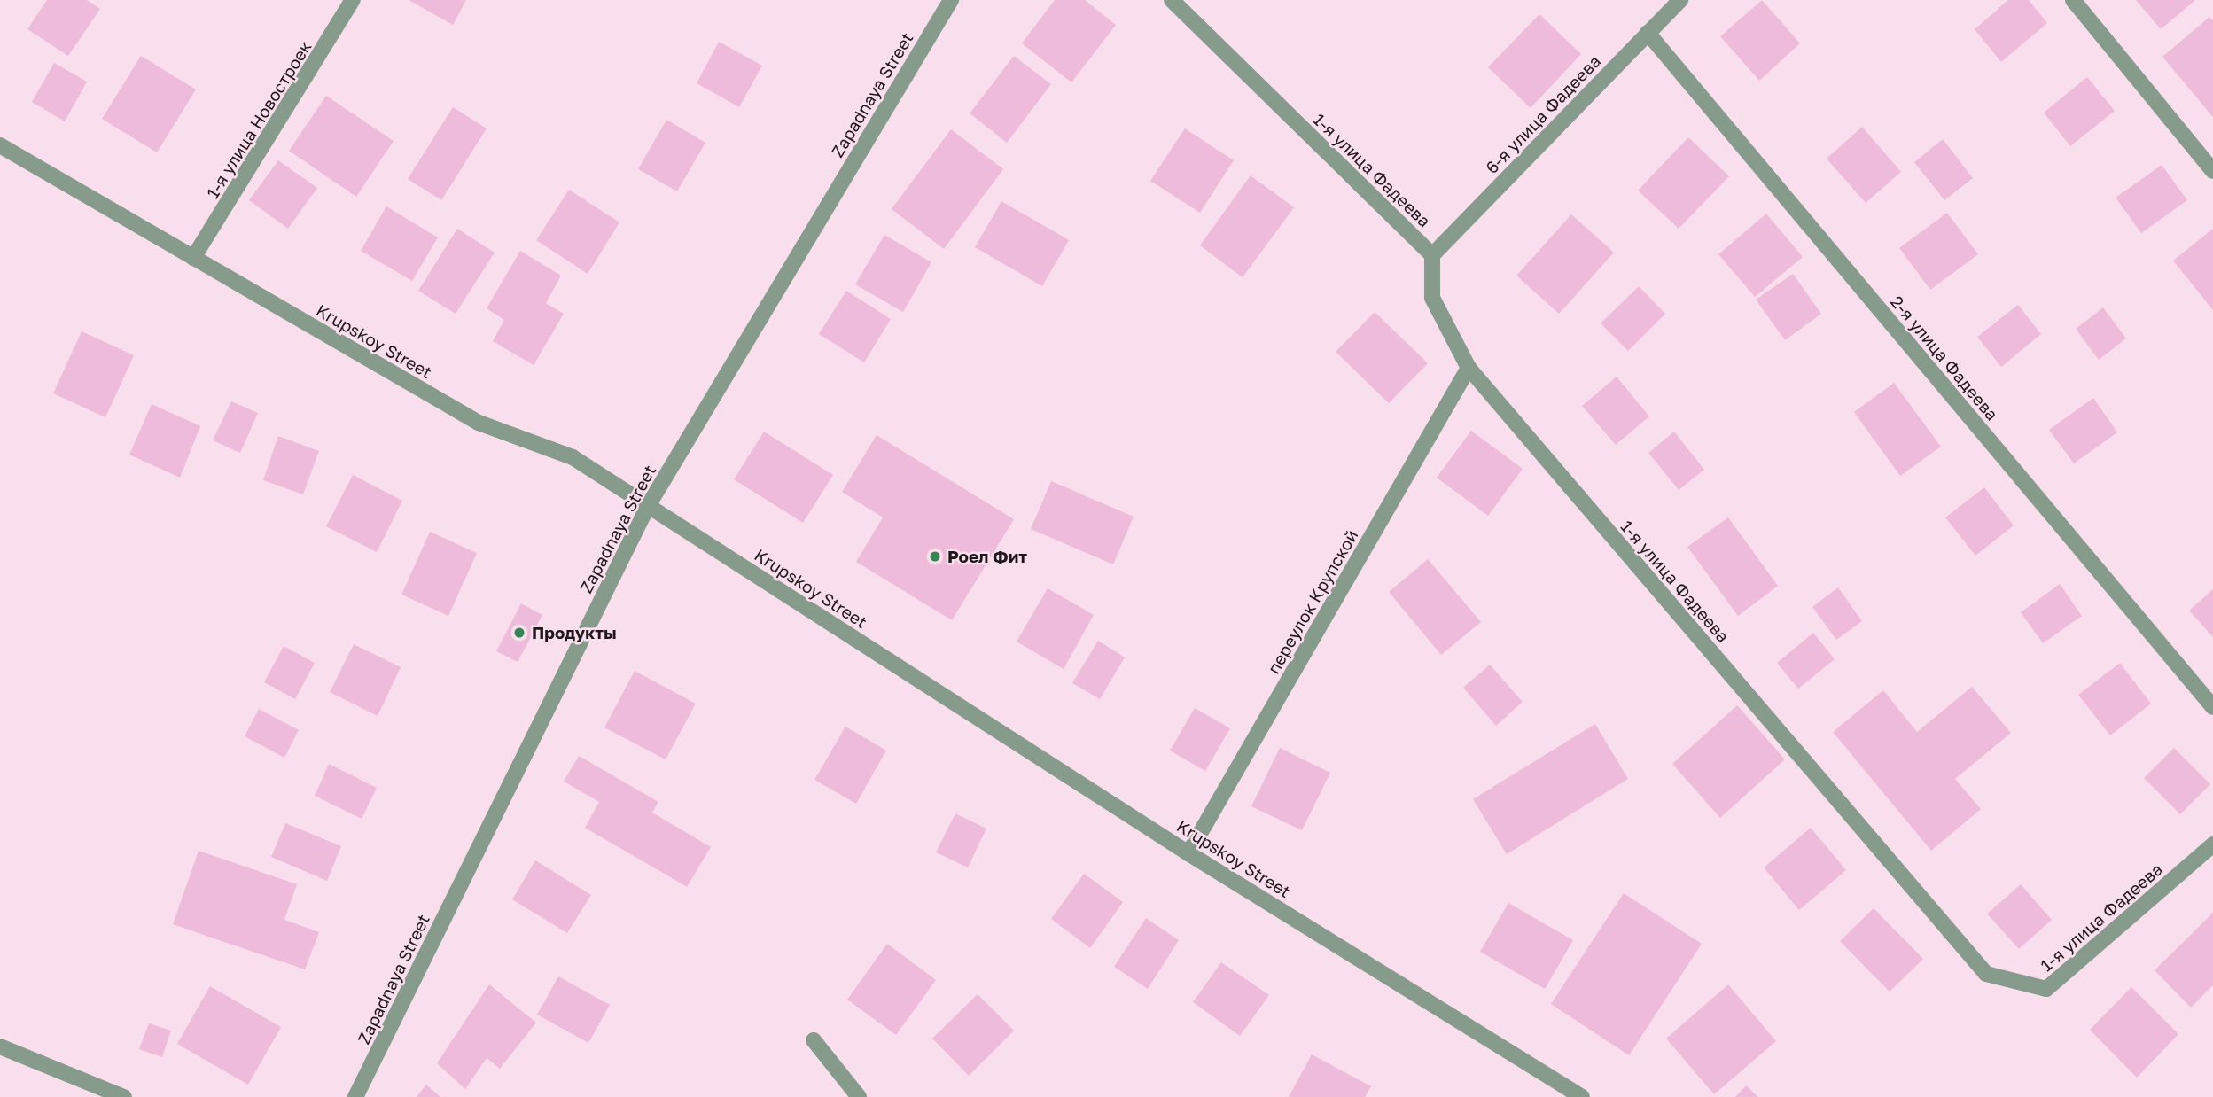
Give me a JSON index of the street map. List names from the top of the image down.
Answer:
{
  "streets": {
    "street": [
      "Zapadnaya Street",
      "6-я улица Фадеева",
      "1-я улица Новостроек",
      "1-я улица Фадеева",
      "Krupskoy Street",
      "2-я улица Фадеева",
      "переулок Крупской"
    ]
  },
  "crossings": [
    ["Zapadnaya Street", "Krupskoy Street"],
    ["6-я улица Фадеева", "1-я улица Фадеева"],
    ["6-я улица Фадеева", "2-я улица Фадеева"],
    ["1-я улица Новостроек", "Krupskoy Street"],
    ["1-я улица Фадеева", "переулок Крупской"],
    ["Krupskoy Street", "переулок Крупской"]
  ],
  "places": ["Роел Фит", "Продукты"]
}
